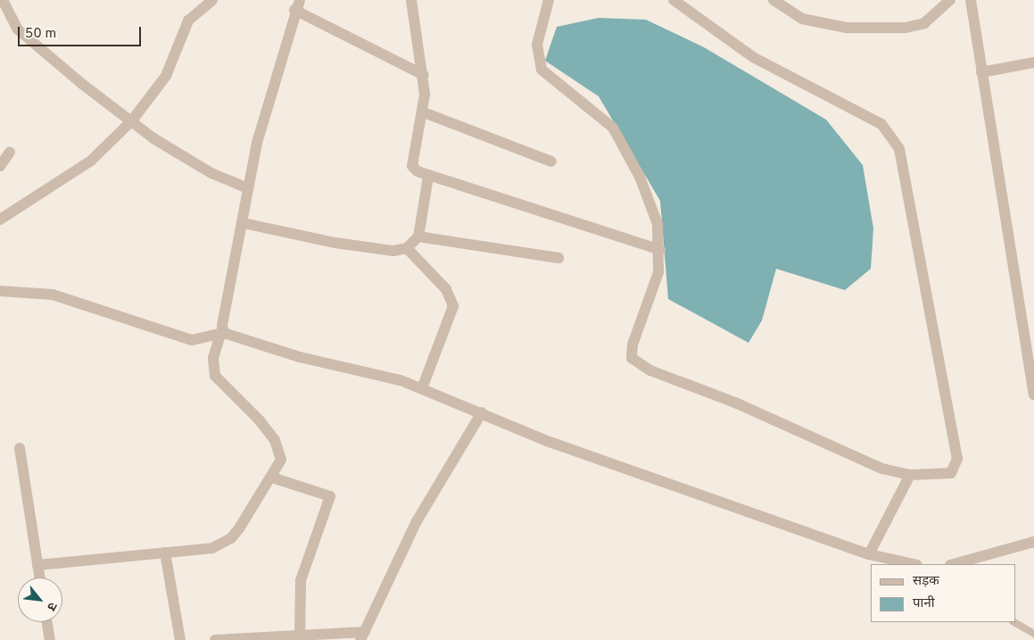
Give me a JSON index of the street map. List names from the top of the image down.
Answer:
{
  "legend": ["सड़क", "पानी"],
  "scale_bar": "50 m",
  "north": "bottom right"
}
